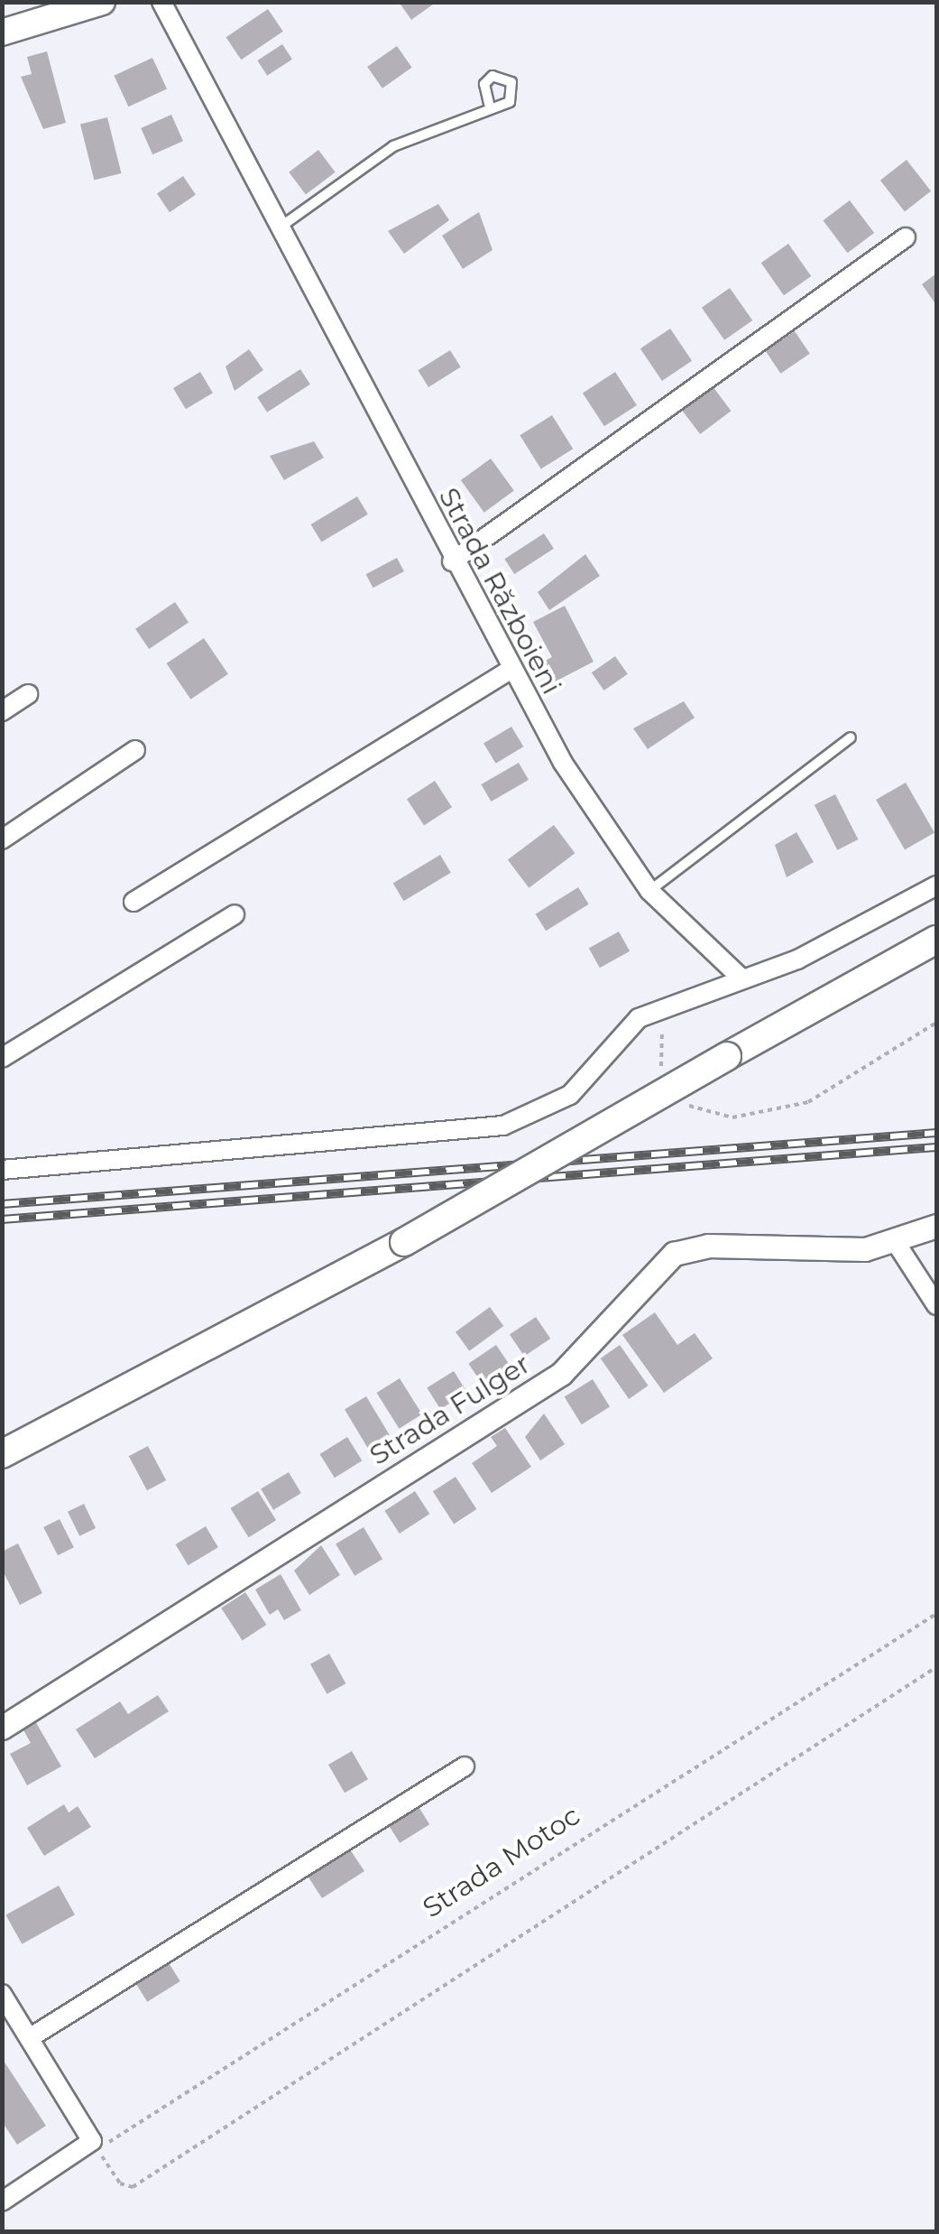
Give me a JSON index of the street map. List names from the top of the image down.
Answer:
{
  "streets": {
    "street": ["Strada Războieni", "Strada Fulger"],
    "path": ["Strada Motoc"]
  }
}
